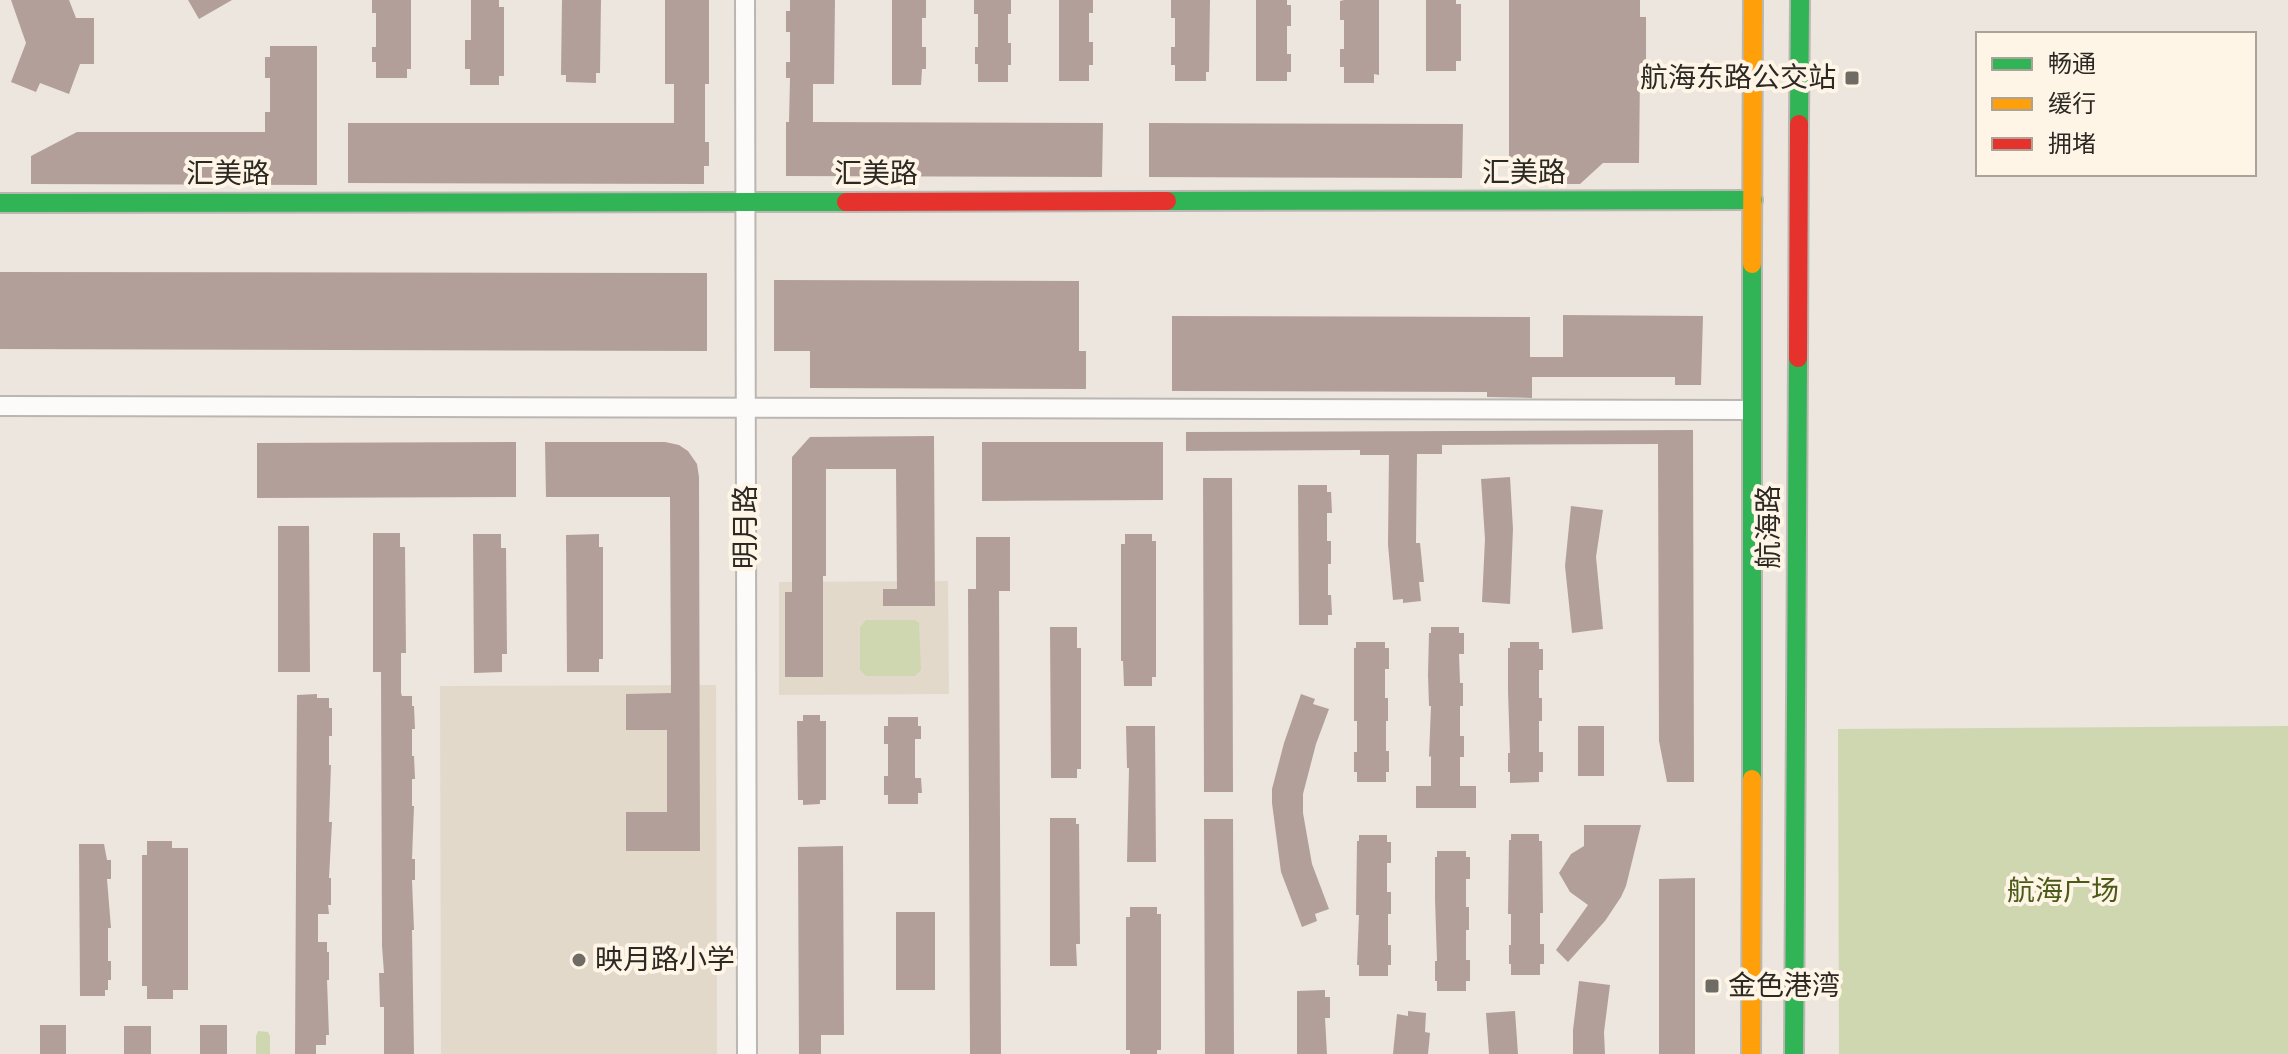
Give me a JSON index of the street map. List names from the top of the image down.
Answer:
{
  "streets": {
    "main road": ["汇美路", "航海路"],
    "street": ["明月路"]
  },
  "crossings": [
    ["汇美路", "明月路"],
    ["汇美路", "航海路"]
  ],
  "parks": ["航海广场"],
  "places": {
    "transit": ["航海东路公交站", "金色港湾"],
    "other": ["映月路小学"]
  },
  "legend": ["畅通", "缓行", "拥堵"]
}
